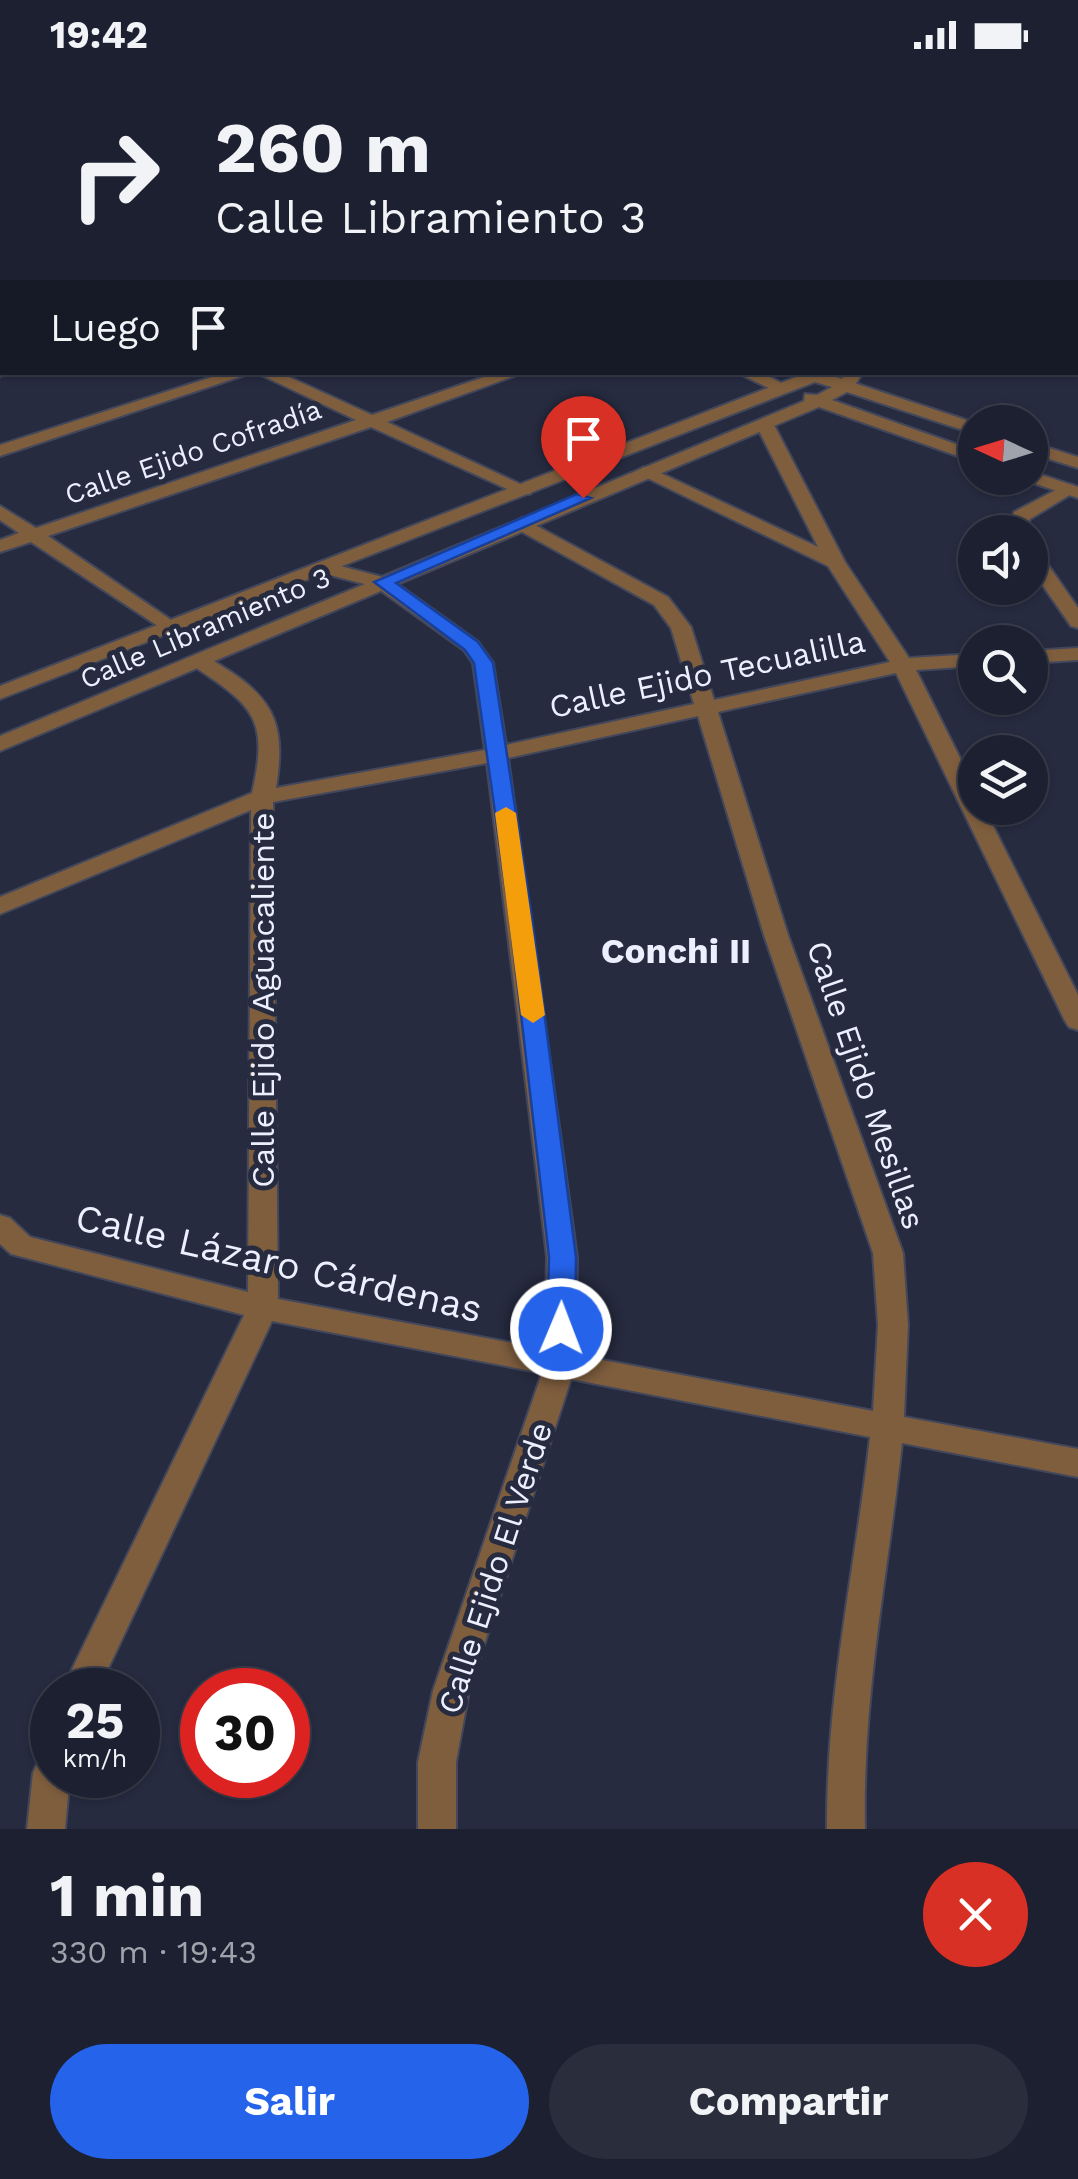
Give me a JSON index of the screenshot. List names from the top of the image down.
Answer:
{
  "streets": {
    "street": [
      "Calle Ejido Cofradía",
      "Calle Libramiento 3",
      "Calle Ejido Tecualilla",
      "Calle Ejido Aguacaliente",
      "Calle Ejido Mesillas",
      "Calle Lázaro Cárdenas",
      "Calle Ejido El Verde"
    ]
  },
  "crossings": [
    ["Calle Libramiento 3", "Calle Ejido Aguacaliente"],
    ["Calle Libramiento 3", "Calle Ejido Mesillas"],
    ["Calle Libramiento 3", "Calle Ejido El Verde"],
    ["Calle Ejido Tecualilla", "Calle Ejido Aguacaliente"],
    ["Calle Ejido Tecualilla", "Calle Ejido Mesillas"],
    ["Calle Ejido Tecualilla", "Calle Ejido El Verde"],
    ["Calle Ejido Aguacaliente", "Calle Lázaro Cárdenas"],
    ["Calle Ejido Mesillas", "Calle Lázaro Cárdenas"],
    ["Calle Lázaro Cárdenas", "Calle Ejido El Verde"]
  ],
  "districts": ["Conchi II"],
  "north": "left",
  "page": {
    "status": "19:42",
    "turn": ["260 m", "Calle Libramiento 3"],
    "then": "Luego",
    "speed": "25 km/h",
    "limit": "30",
    "heading": ["1 min", "330 m · 19:43"],
    "buttons": ["Salir", "Compartir"]
  }
}
